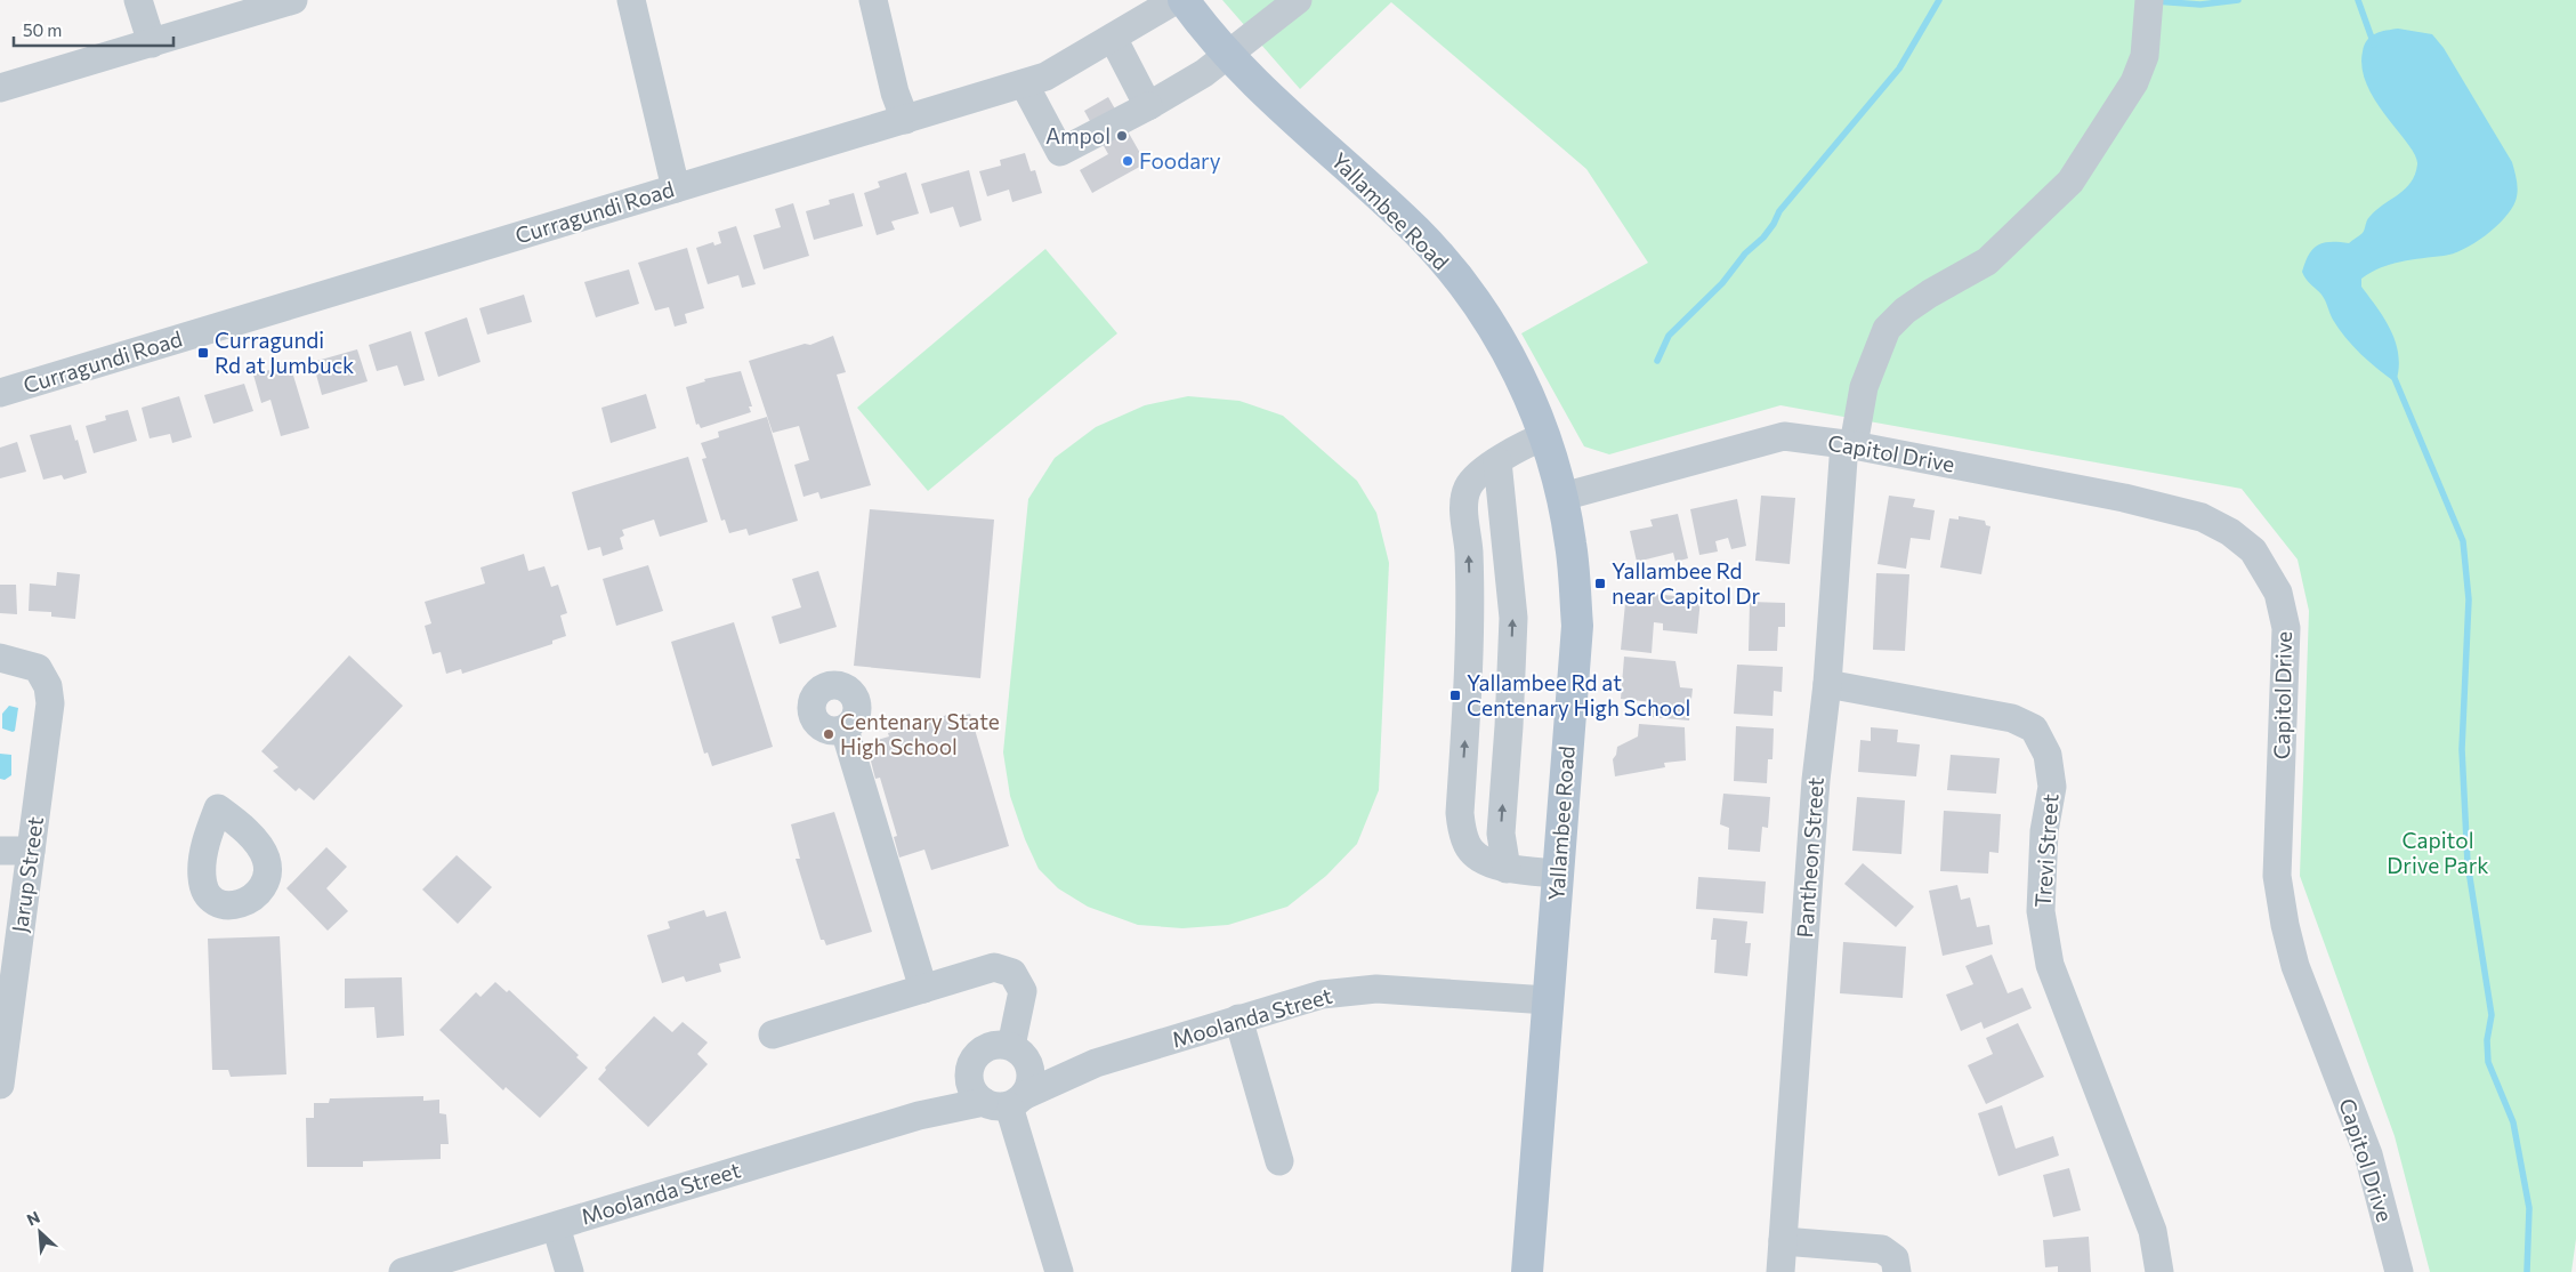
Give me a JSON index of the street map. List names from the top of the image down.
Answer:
{
  "streets": {
    "main road": ["Yallambee Road"],
    "street": [
      "Curragundi Road",
      "Capitol Drive",
      "Trevi Street",
      "Pantheon Street",
      "Jarup Street",
      "Moolanda Street"
    ]
  },
  "crossings": [
    ["Yallambee Road", "Capitol Drive"],
    ["Yallambee Road", "Moolanda Street"],
    ["Capitol Drive", "Pantheon Street"],
    ["Trevi Street", "Pantheon Street"]
  ],
  "parks": ["Capitol Drive Park"],
  "places": {
    "other": ["Ampol", "Foodary", "Centenary State High School"],
    "transit": ["Curragundi Rd at Jumbuck", "Yallambee Rd near Capitol Dr", "Yallambee Rd at Centenary High School"]
  },
  "scale_bar": "50 m",
  "north": "top left"
}
